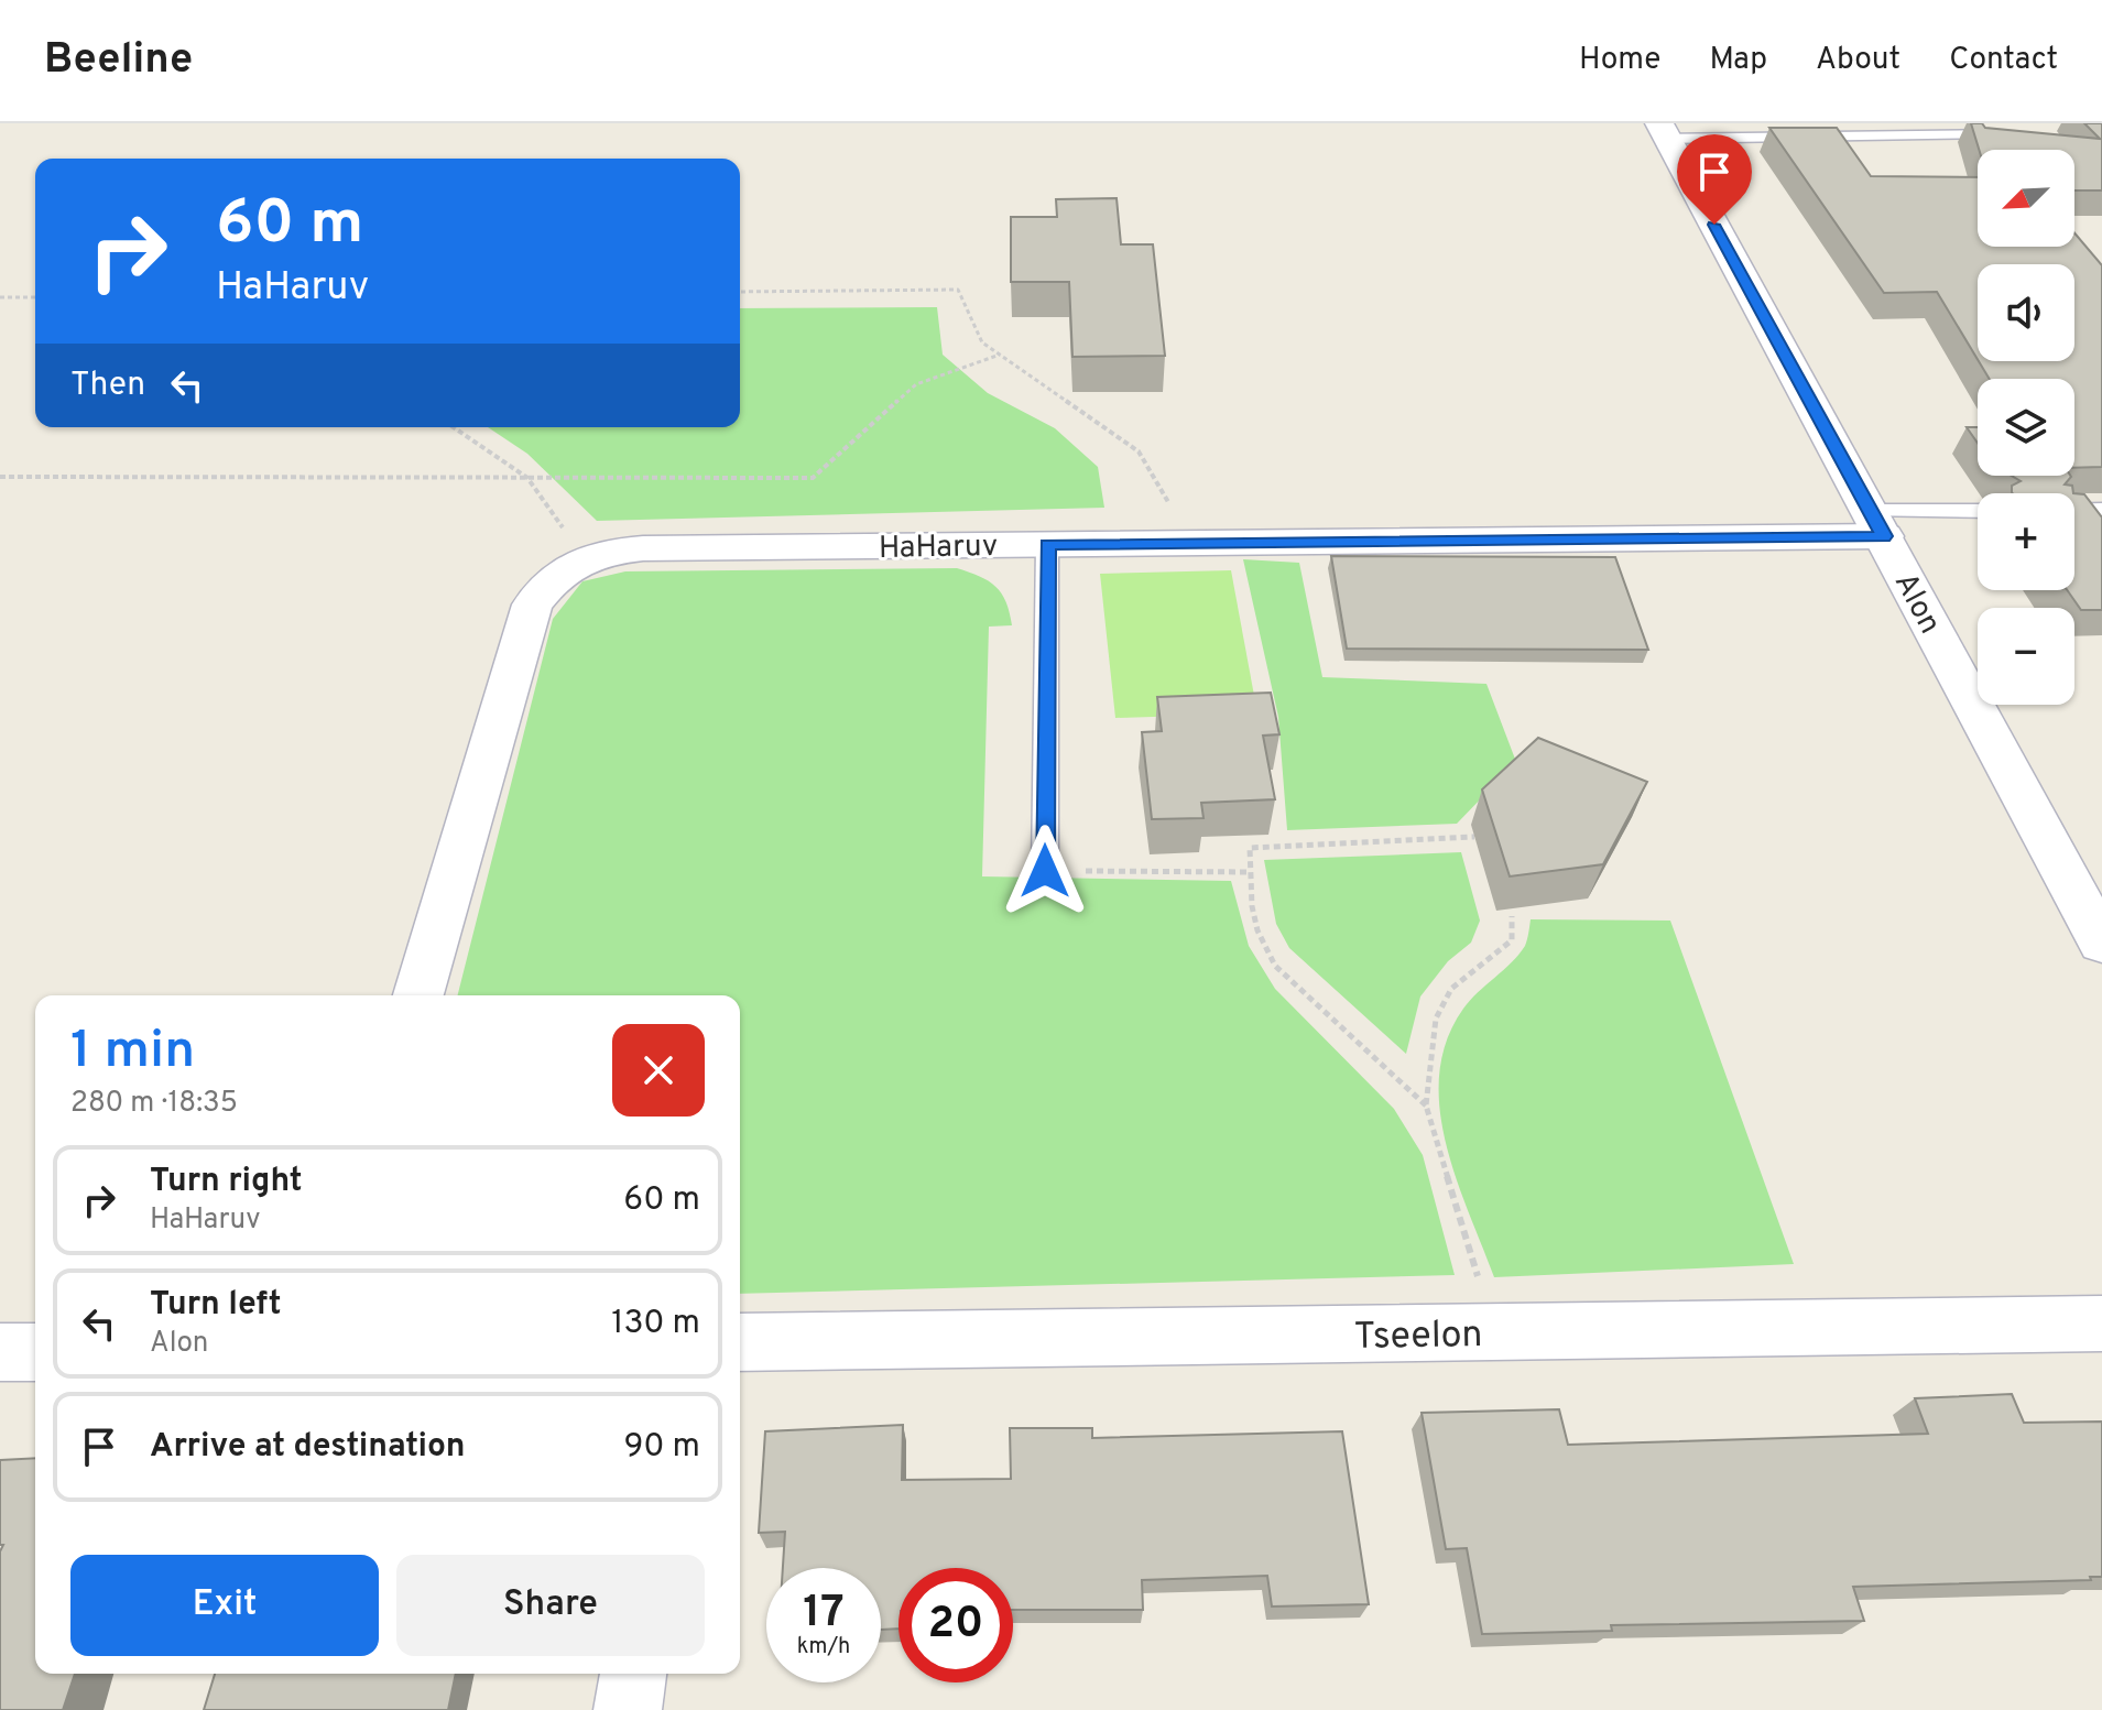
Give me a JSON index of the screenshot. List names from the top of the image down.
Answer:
{
  "streets": {
    "street": ["HaHaruv", "Alon", "Tseelon"]
  },
  "crossings": [
    ["HaHaruv", "Alon"]
  ],
  "north": "bottom left",
  "page": {
    "header": "Beeline",
    "nav": [
      "Home",
      "Map",
      "About",
      "Contact"
    ],
    "map_buttons": ["+", "−"],
    "turn": ["60 m", "HaHaruv"],
    "then": "Then",
    "heading": ["1 min", "280 m · 18:35"],
    "list": [
      {
        "name": "Turn right",
        "note": "HaHaruv",
        "value": "60 m"
      },
      {
        "name": "Turn left",
        "note": "Alon",
        "value": "130 m"
      },
      {
        "name": "Arrive at destination",
        "value": "90 m"
      }
    ],
    "buttons": ["Exit", "Share"],
    "speed": "17 km/h",
    "limit": "20"
  }
}
